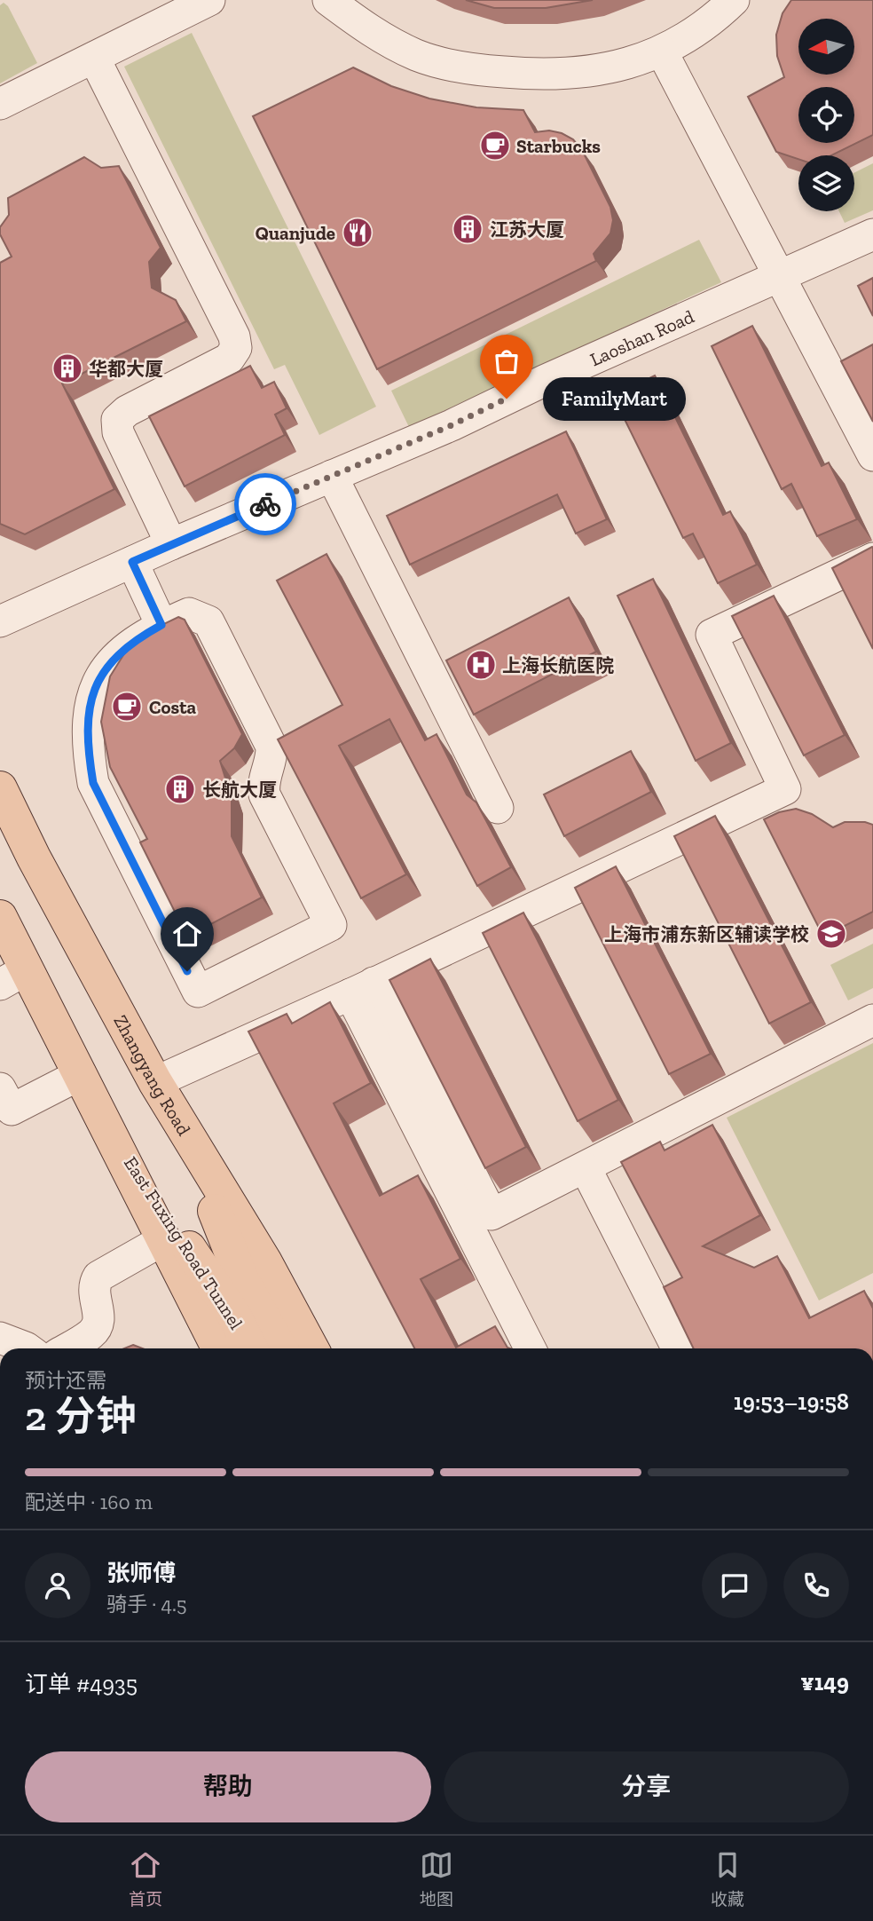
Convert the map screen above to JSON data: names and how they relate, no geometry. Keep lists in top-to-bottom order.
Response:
{
  "streets": {
    "main road": ["Zhangyang Road", "East Fuxing Road Tunnel"],
    "street": ["Laoshan Road"]
  },
  "crossings": [
    ["Zhangyang Road", "East Fuxing Road Tunnel"]
  ],
  "places": {
    "cafe": ["Starbucks", "Costa"],
    "building": ["江苏大厦", "华都大厦", "长航大厦"],
    "restaurant": ["Quanjude"],
    "other": ["FamilyMart"],
    "hospital": ["上海长航医院"],
    "school or university": ["上海市浦东新区辅读学校"]
  },
  "north": "left",
  "page": {
    "bubble": "FamilyMart",
    "heading": ["2 分钟", "预计还需", "19:53–19:58"],
    "panel": [
      "张师傅",
      "骑手 · 4.5",
      "订单 #4935",
      "¥149"
    ],
    "bar": "配送中 · 160 m",
    "buttons": ["帮助", "分享"],
    "tabs": ["首页", "地图", "收藏"]
  }
}
